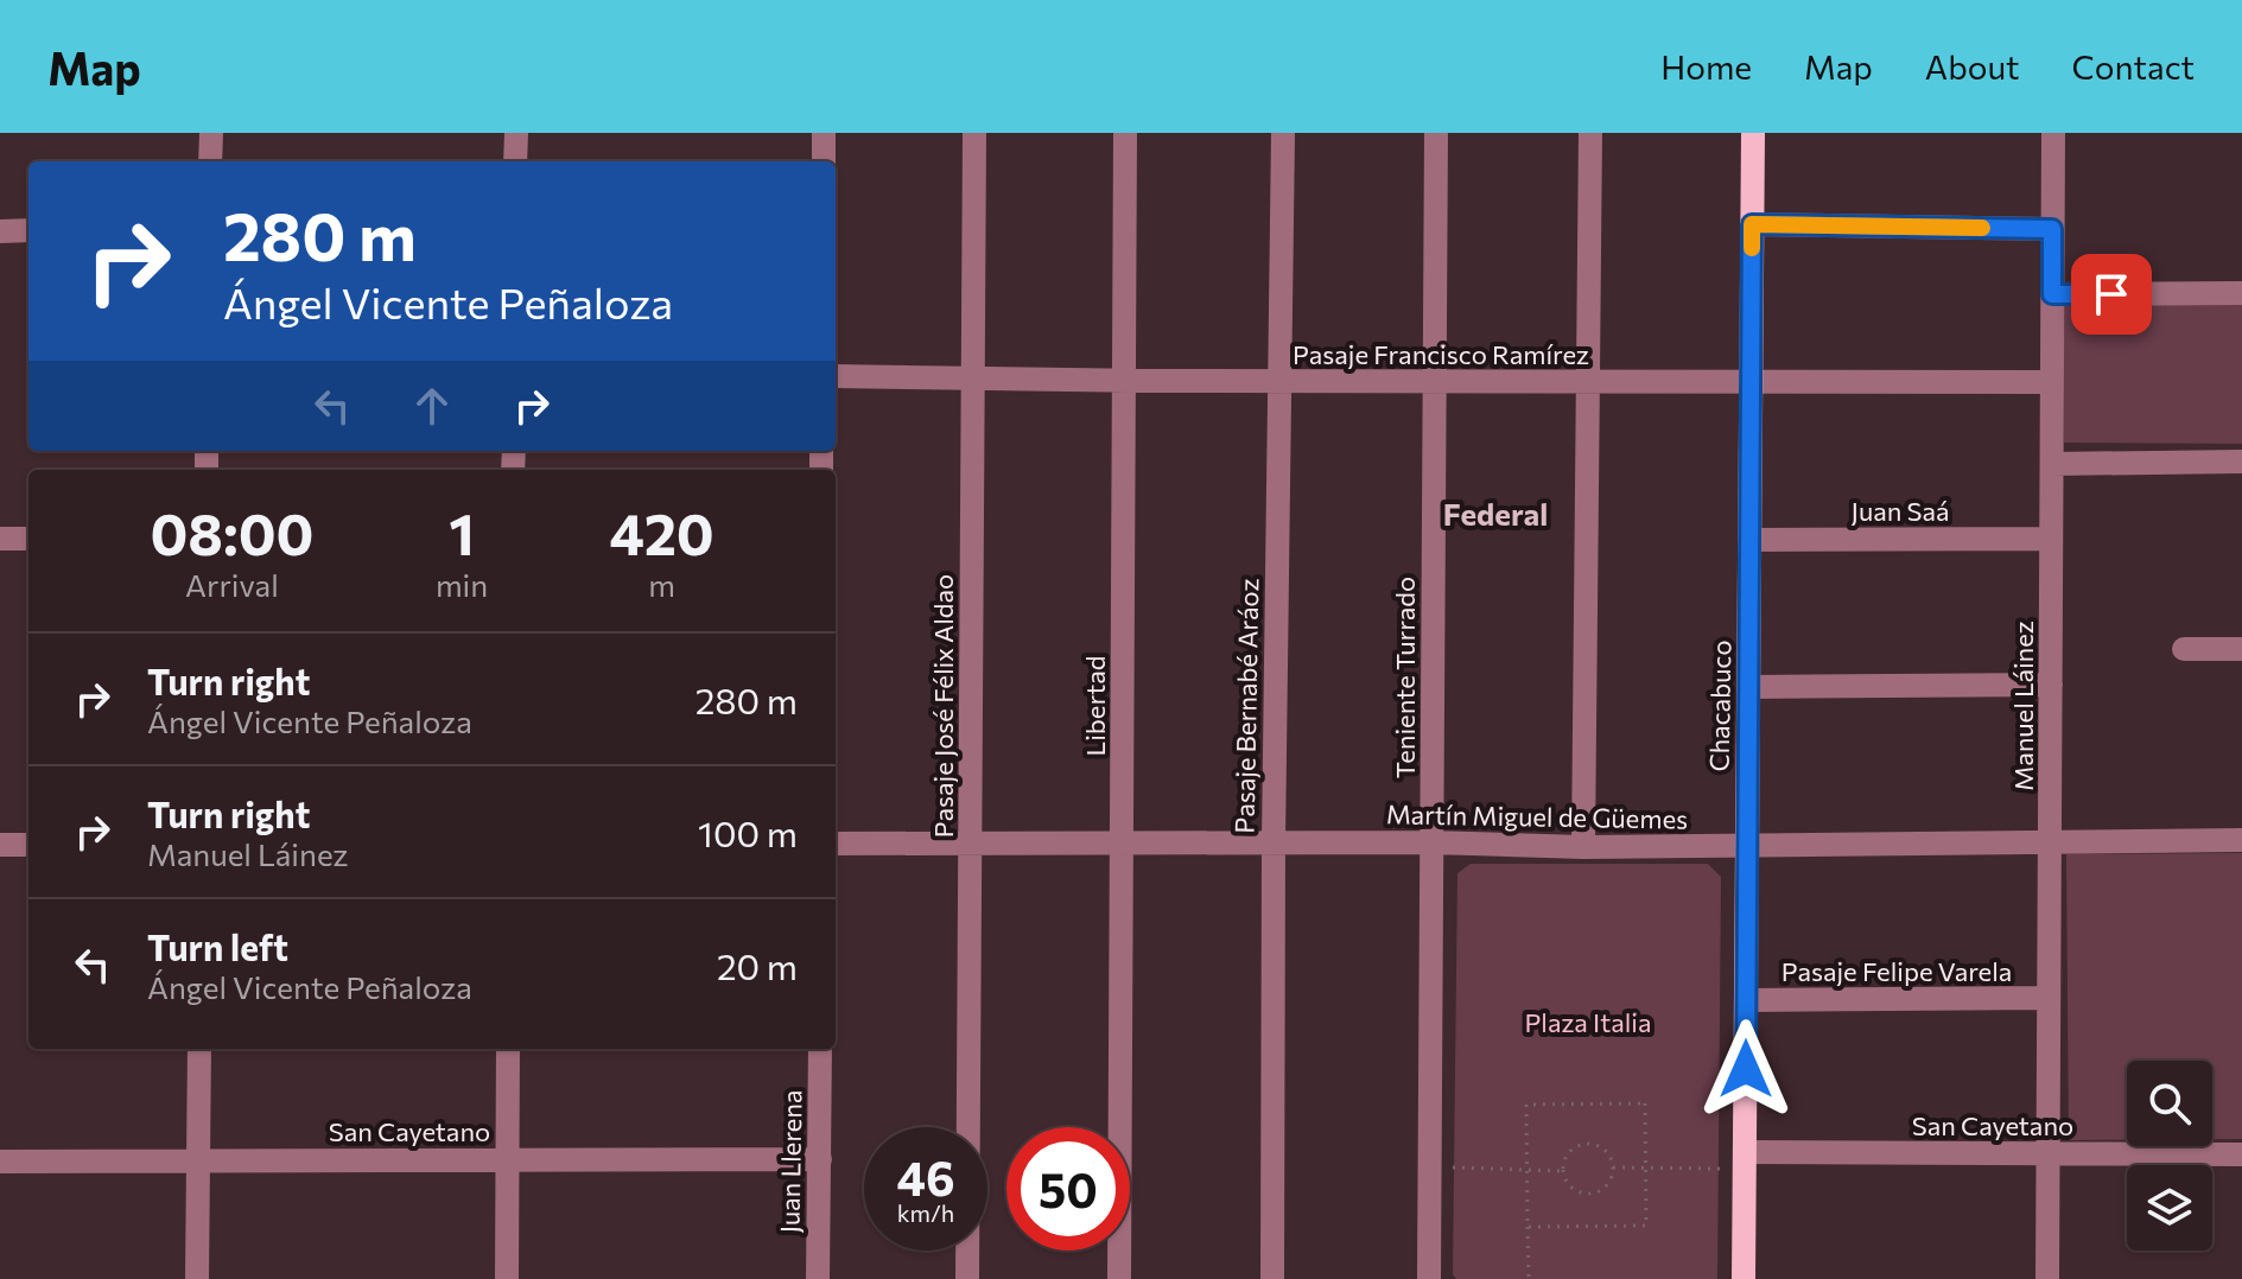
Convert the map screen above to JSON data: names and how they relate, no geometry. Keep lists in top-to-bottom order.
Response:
{
  "streets": {
    "main road": ["Chacabuco"],
    "street": [
      "Pasaje Francisco Ramírez",
      "Juan Saá",
      "Teniente Turrado",
      "Pasaje José Félix Aldao",
      "Libertad",
      "Pasaje Bernabé Aráoz",
      "Manuel Láinez",
      "Martín Miguel de Güemes",
      "Pasaje Felipe Varela",
      "San Cayetano",
      "Juan Llerena"
    ]
  },
  "crossings": [
    ["Pasaje Francisco Ramírez", "Teniente Turrado"],
    ["Pasaje Francisco Ramírez", "Pasaje José Félix Aldao"],
    ["Pasaje Francisco Ramírez", "Libertad"],
    ["Pasaje Francisco Ramírez", "Pasaje Bernabé Aráoz"],
    ["Pasaje Francisco Ramírez", "Chacabuco"],
    ["Pasaje Francisco Ramírez", "Manuel Láinez"],
    ["Juan Saá", "Chacabuco"],
    ["Juan Saá", "Manuel Láinez"],
    ["Teniente Turrado", "Martín Miguel de Güemes"],
    ["Pasaje José Félix Aldao", "Martín Miguel de Güemes"],
    ["Libertad", "Martín Miguel de Güemes"],
    ["Pasaje Bernabé Aráoz", "Martín Miguel de Güemes"],
    ["Chacabuco", "Martín Miguel de Güemes"],
    ["Chacabuco", "Pasaje Felipe Varela"],
    ["Chacabuco", "San Cayetano"],
    ["Manuel Láinez", "Martín Miguel de Güemes"],
    ["Manuel Láinez", "Pasaje Felipe Varela"],
    ["Manuel Láinez", "San Cayetano"],
    ["San Cayetano", "Juan Llerena"]
  ],
  "districts": ["Federal"],
  "parks": ["Plaza Italia"],
  "page": {
    "header": "Map",
    "nav": [
      "Home",
      "Map",
      "About",
      "Contact"
    ],
    "turn": ["280 m", "Ángel Vicente Peñaloza"],
    "eta": [
      "08:00",
      "Arrival",
      "1",
      "min",
      "420",
      "m"
    ],
    "list": [
      {
        "name": "Turn right",
        "note": "Ángel Vicente Peñaloza",
        "value": "280 m"
      },
      {
        "name": "Turn right",
        "note": "Manuel Láinez",
        "value": "100 m"
      },
      {
        "name": "Turn left",
        "note": "Ángel Vicente Peñaloza",
        "value": "20 m"
      }
    ],
    "speed": "46 km/h",
    "limit": "50"
  }
}
